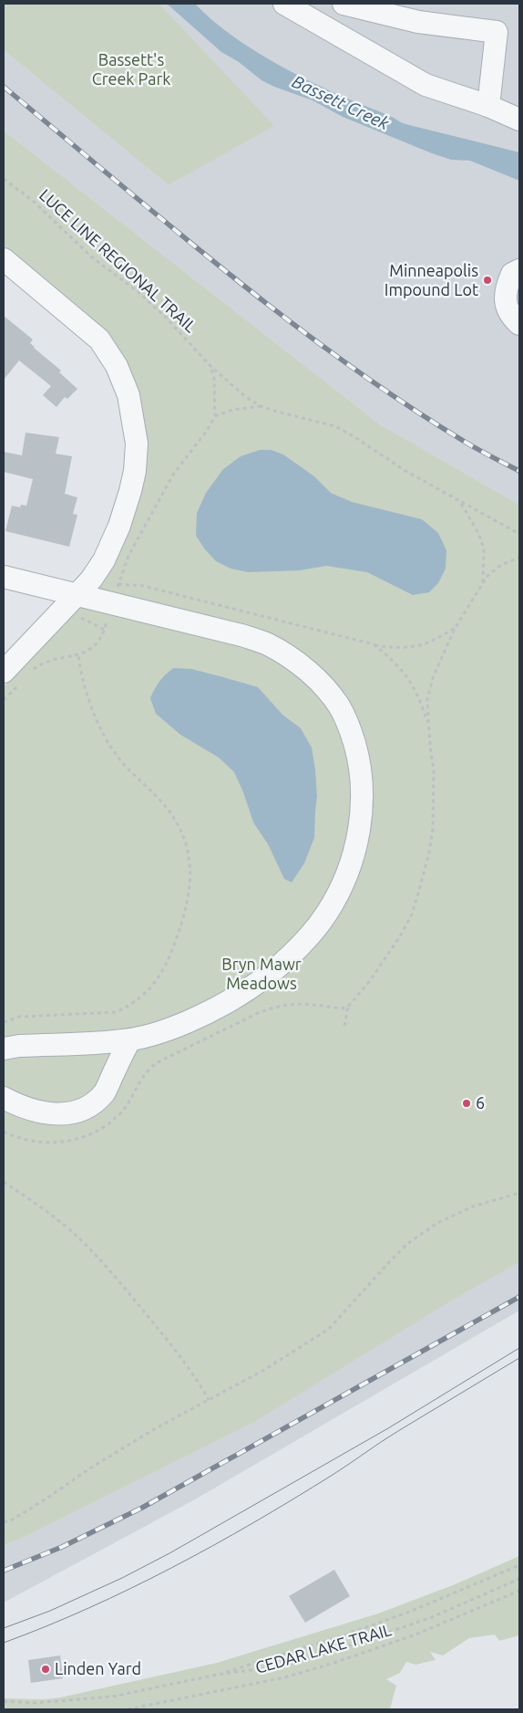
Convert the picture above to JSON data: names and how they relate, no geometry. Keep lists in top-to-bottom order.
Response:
{
  "streets": {
    "path": ["LUCE LINE REGIONAL TRAIL", "CEDAR LAKE TRAIL"]
  },
  "water": ["Bassett Creek"],
  "parks": ["Bassett's Creek Park", "Bryn Mawr Meadows"],
  "places": ["Minneapolis Impound Lot", "6", "Linden Yard"]
}
